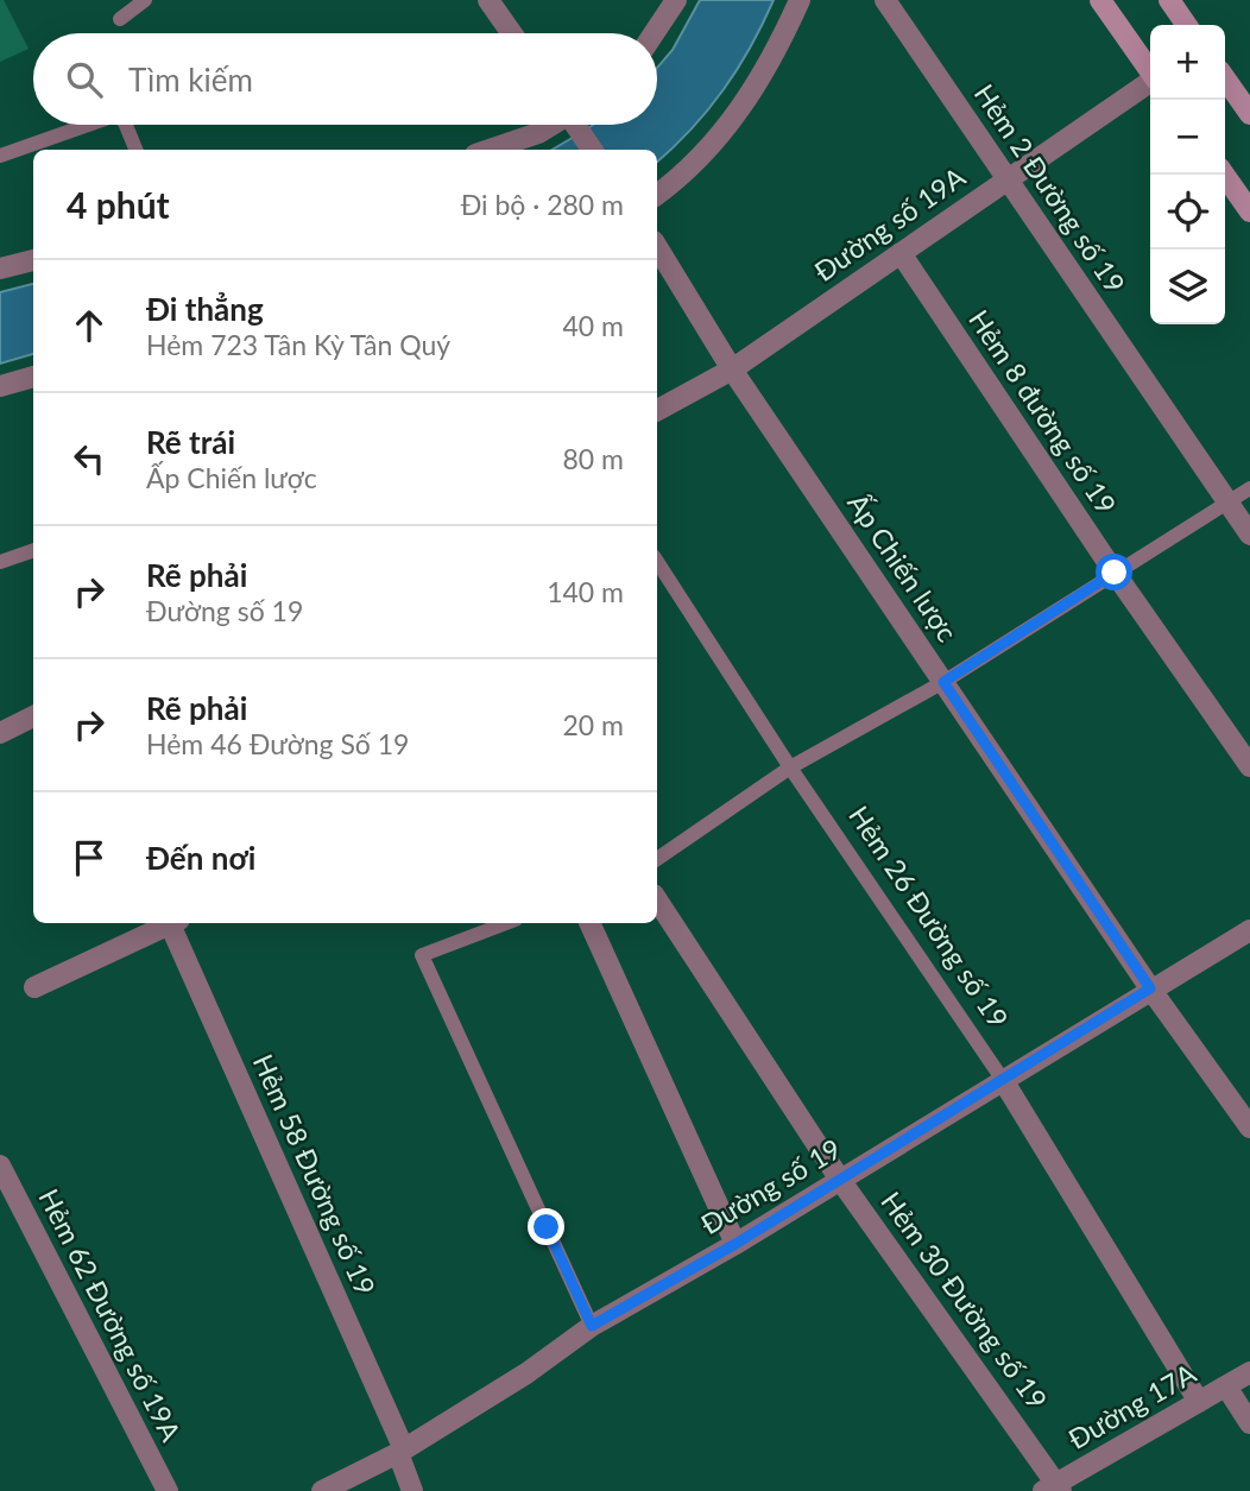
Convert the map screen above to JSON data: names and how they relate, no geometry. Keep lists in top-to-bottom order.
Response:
{
  "streets": {
    "street": [
      "Hẻm 2 Đường số 19",
      "Đường số 19A",
      "Hẻm 8 đường số 19",
      "Ấp Chiến lược",
      "Hẻm 26 Đường số 19",
      "Hẻm 58 Đường số 19",
      "Đường số 19",
      "Hẻm 30 Đường số 19",
      "Hẻm 62 Đường số 19A",
      "Đường 17A"
    ]
  },
  "crossings": [
    ["Hẻm 2 Đường số 19", "Đường số 19A"],
    ["Đường số 19A", "Hẻm 8 đường số 19"],
    ["Đường số 19A", "Ấp Chiến lược"],
    ["Ấp Chiến lược", "Đường số 19"],
    ["Hẻm 26 Đường số 19", "Đường số 19"],
    ["Hẻm 26 Đường số 19", "Đường 17A"],
    ["Hẻm 58 Đường số 19", "Đường số 19"],
    ["Đường số 19", "Hẻm 30 Đường số 19"],
    ["Hẻm 30 Đường số 19", "Đường 17A"]
  ],
  "page": {
    "map_buttons": ["+", "−"],
    "search": "Tìm kiếm",
    "heading": ["4 phút", "Đi bộ · 280 m"],
    "list": [
      ["Đi thẳng", "Hẻm 723 Tân Kỳ Tân Quý", "40 m"],
      ["Rẽ trái", "Ấp Chiến lược", "80 m"],
      ["Rẽ phải", "Đường số 19", "140 m"],
      ["Rẽ phải", "Hẻm 46 Đường Số 19", "20 m"],
      "Đến nơi"
    ]
  }
}
